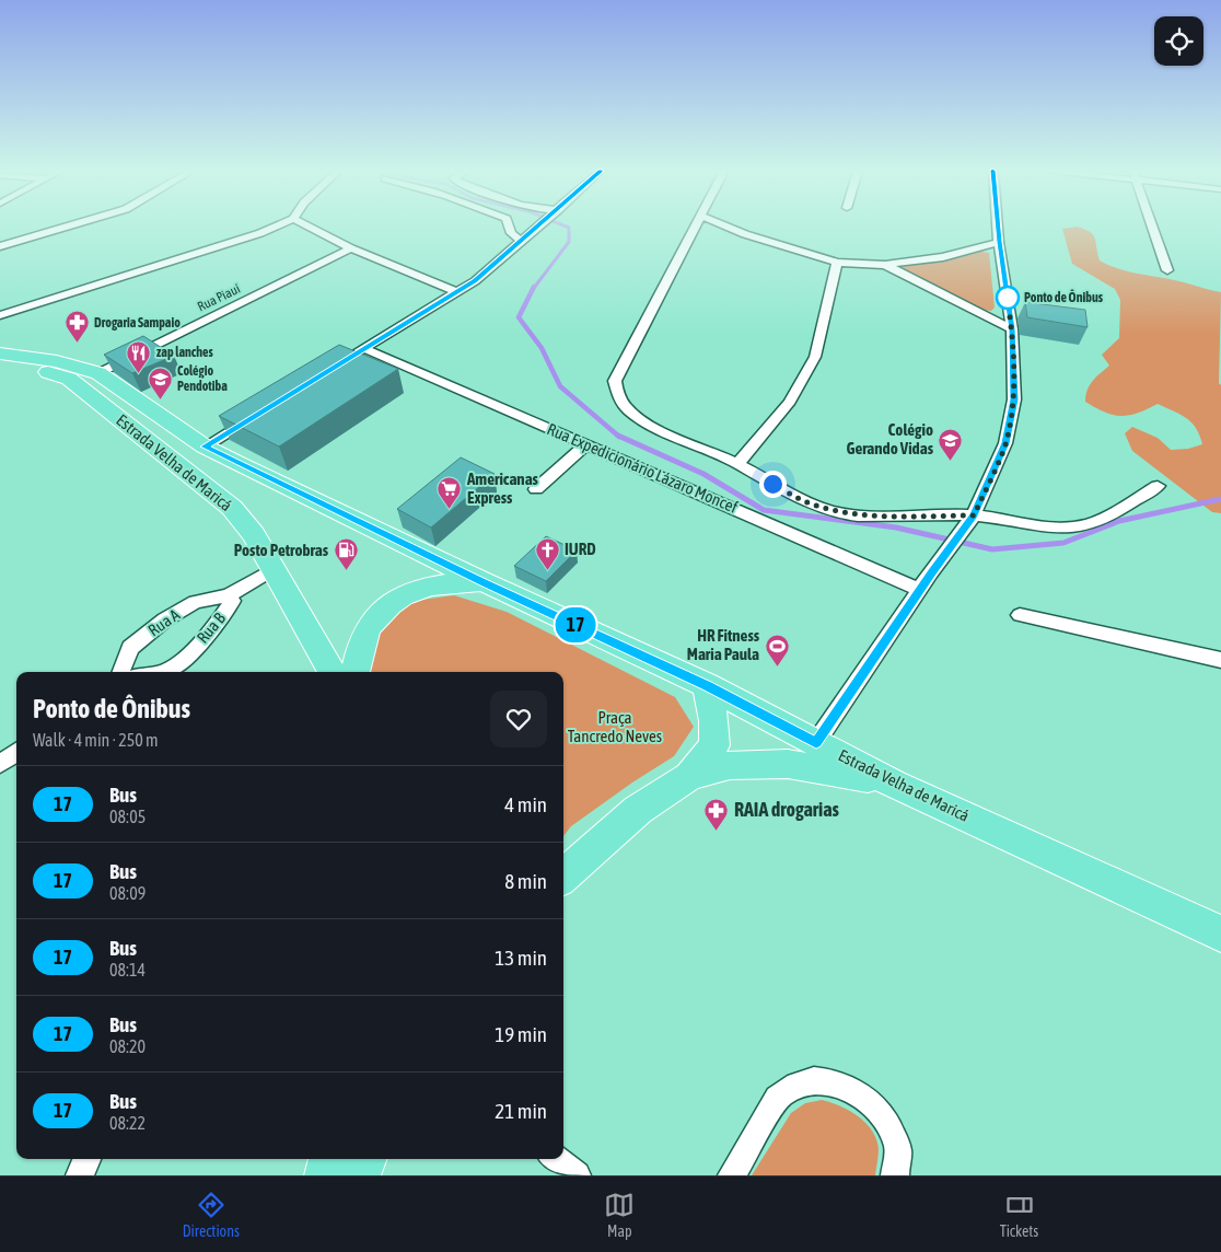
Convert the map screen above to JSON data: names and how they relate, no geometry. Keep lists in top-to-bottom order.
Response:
{
  "streets": {
    "main road": ["Estrada Velha de Maricá"],
    "street": [
      "Rua Piauí",
      "Rua Expedicionário Lázaro Moncef",
      "Rua A",
      "Rua B"
    ]
  },
  "crossings": [
    ["Rua Piauí", "Estrada Velha de Maricá"],
    ["Estrada Velha de Maricá", "Rua B"],
    ["Rua A", "Rua B"]
  ],
  "parks": ["Praça Tancredo Neves"],
  "places": {
    "other": ["Ponto de Ônibus"],
    "pharmacy": ["Drogaria Sampaio", "RAIA drogarias"],
    "restaurant": ["zap lanches"],
    "school or university": ["Colégio Pendotiba", "Colégio Gerando Vidas"],
    "supermarket": ["Americanas Express"],
    "church": ["IURD"],
    "fuel station": ["Posto Petrobras"],
    "sports": ["HR Fitness Maria Paula"]
  },
  "lines": ["bus line 17"],
  "page": {
    "on_map": "17",
    "heading": ["Ponto de Ônibus", "Walk · 4 min · 250 m"],
    "list": [
      {
        "mark": "17",
        "name": "Bus",
        "note": "08:05",
        "value": "4 min"
      },
      {
        "mark": "17",
        "name": "Bus",
        "note": "08:09",
        "value": "8 min"
      },
      {
        "mark": "17",
        "name": "Bus",
        "note": "08:14",
        "value": "13 min"
      },
      {
        "mark": "17",
        "name": "Bus",
        "note": "08:20",
        "value": "19 min"
      },
      {
        "mark": "17",
        "name": "Bus",
        "note": "08:22",
        "value": "21 min"
      }
    ],
    "tabs": ["Directions", "Map", "Tickets"]
  }
}
